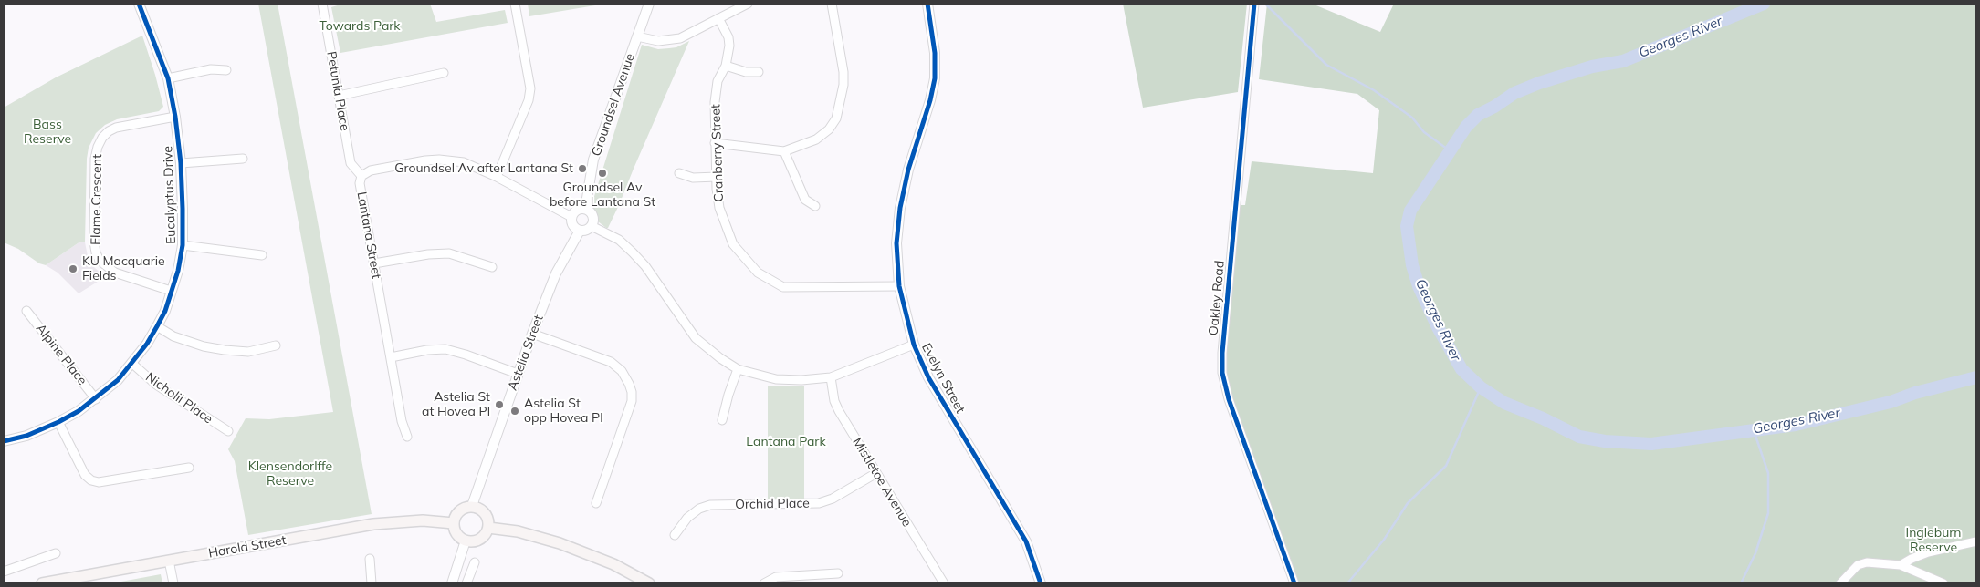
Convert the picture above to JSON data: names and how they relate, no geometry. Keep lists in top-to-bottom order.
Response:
{
  "streets": {
    "main road": ["Harold Street"],
    "street": [
      "Petunia Place",
      "Groundsel Avenue",
      "Cranberry Street",
      "Eucalyptus Drive",
      "Flame Crescent",
      "Lantana Street",
      "Oakley Road",
      "Astelia Street",
      "Alpine Place",
      "Evelyn Street",
      "Nicholii Place",
      "Mistletoe Avenue",
      "Orchid Place"
    ]
  },
  "crossings": [
    ["Petunia Place", "Lantana Street"],
    ["Groundsel Avenue", "Lantana Street"],
    ["Groundsel Avenue", "Astelia Street"],
    ["Cranberry Street", "Evelyn Street"],
    ["Eucalyptus Drive", "Flame Crescent"],
    ["Eucalyptus Drive", "Alpine Place"],
    ["Eucalyptus Drive", "Nicholii Place"],
    ["Lantana Street", "Astelia Street"],
    ["Astelia Street", "Harold Street"],
    ["Mistletoe Avenue", "Orchid Place"]
  ],
  "water": ["Georges River"],
  "parks": [
    "Towards Park",
    "Bass Reserve",
    "Lantana Park",
    "Klensendorlffe Reserve",
    "Ingleburn Reserve"
  ],
  "places": [
    "Groundsel Av after Lantana St",
    "Groundsel Av before Lantana St",
    "KU Macquarie Fields",
    "Astelia St at Hovea Pl",
    "Astelia St opp Hovea Pl"
  ]
}
